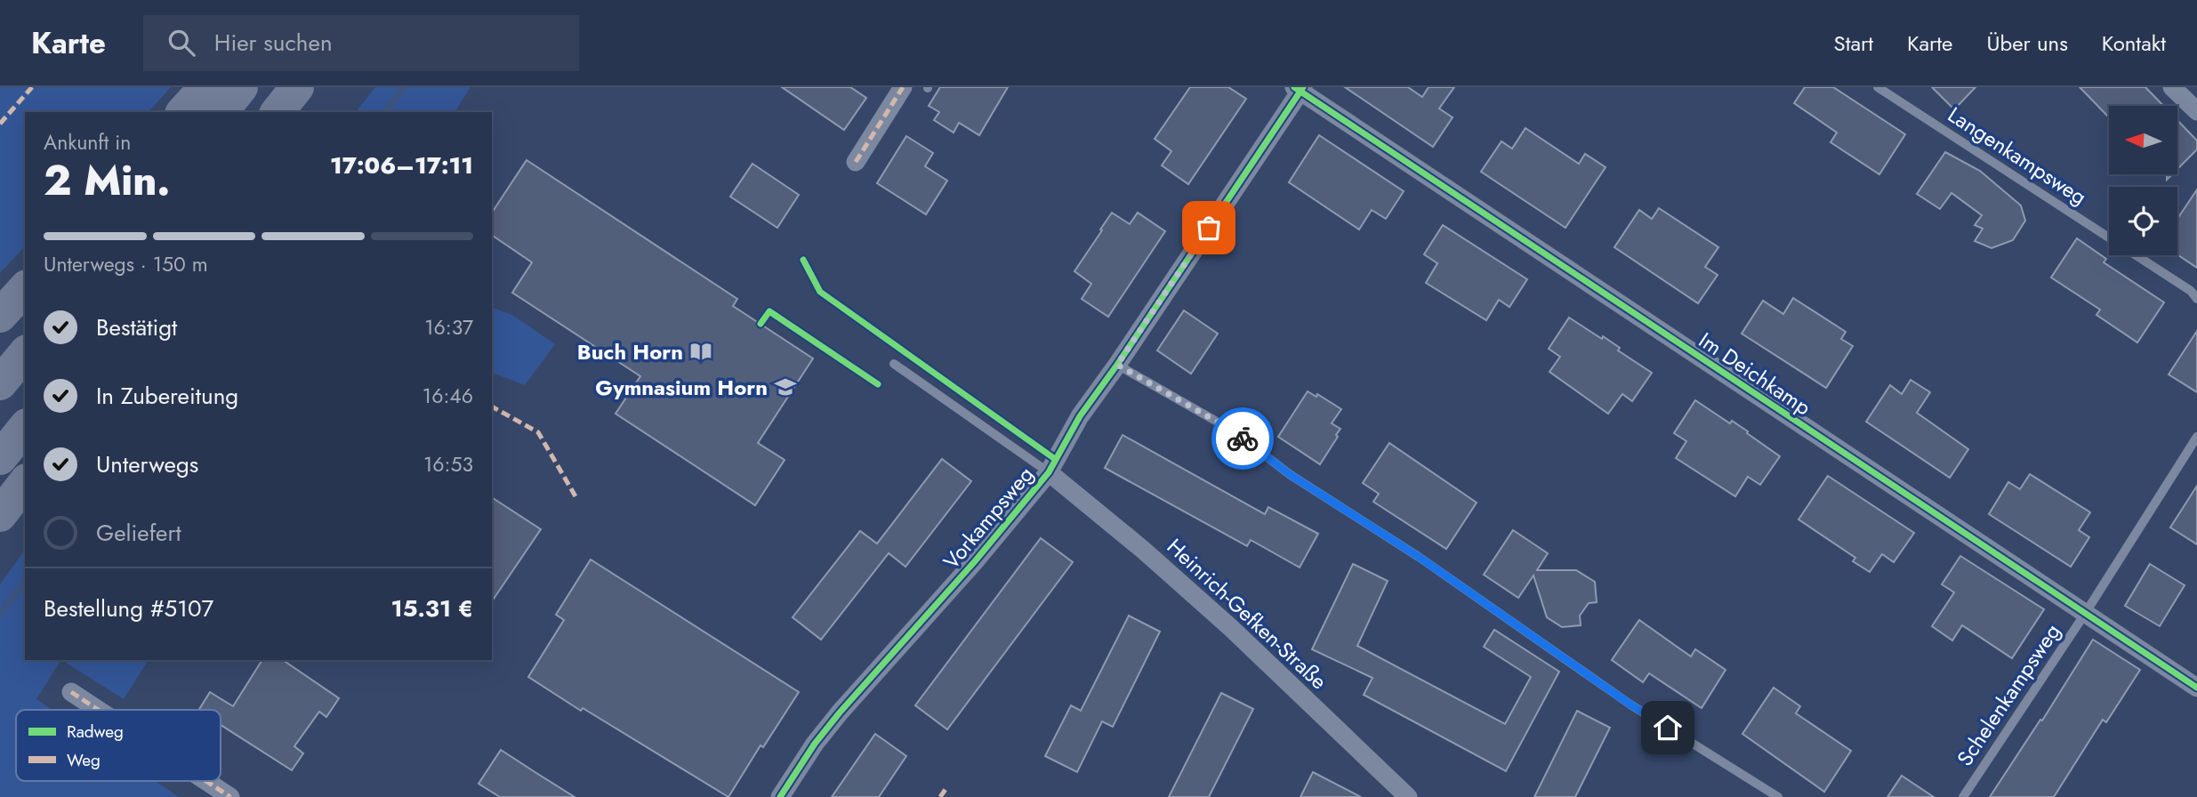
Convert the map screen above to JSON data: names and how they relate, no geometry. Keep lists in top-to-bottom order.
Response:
{
  "streets": {
    "street": ["Im Deichkamp", "Vorkampsweg", "Heinrich-Gefken-Straße"],
    "lane": ["Langenkampsweg", "Schelenkampsweg"]
  },
  "crossings": [
    ["Im Deichkamp", "Vorkampsweg"],
    ["Im Deichkamp", "Schelenkampsweg"],
    ["Vorkampsweg", "Heinrich-Gefken-Straße"]
  ],
  "places": {
    "library": ["Buch Horn"],
    "school or university": ["Gymnasium Horn"]
  },
  "legend": ["Radweg", "Weg"],
  "north": "left",
  "page": {
    "header": "Karte",
    "search": "Hier suchen",
    "nav": [
      "Start",
      "Karte",
      "Über uns",
      "Kontakt"
    ],
    "heading": ["2 Min.", "Ankunft in", "17:06–17:11"],
    "panel": ["Bestellung #5107", "15.31 €"],
    "bar": "Unterwegs · 150 m",
    "list": [
      ["Bestätigt", "16:37"],
      ["In Zubereitung", "16:46"],
      ["Unterwegs", "16:53"],
      "Geliefert"
    ]
  }
}
